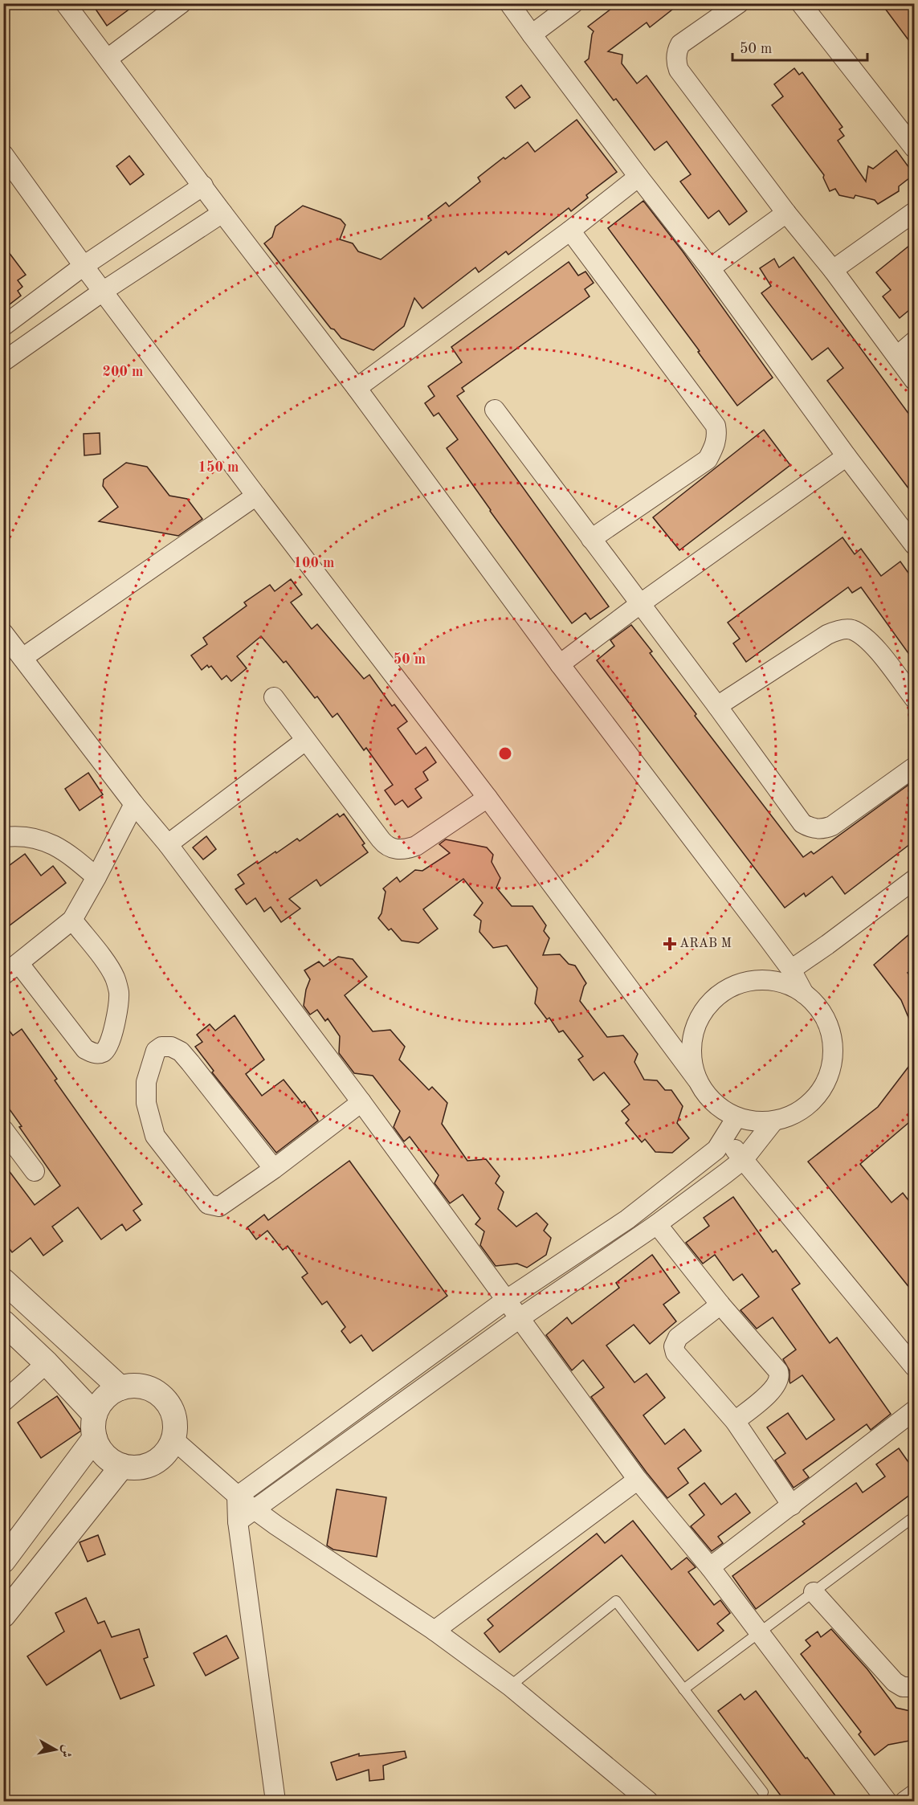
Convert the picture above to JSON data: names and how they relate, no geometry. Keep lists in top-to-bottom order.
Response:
{
  "places": {
    "health": ["ARAB M"]
  },
  "scale_bar": "50 m",
  "north": "right",
  "rings": [
    "200 m",
    "150 m",
    "100 m",
    "50 m"
  ]
}
